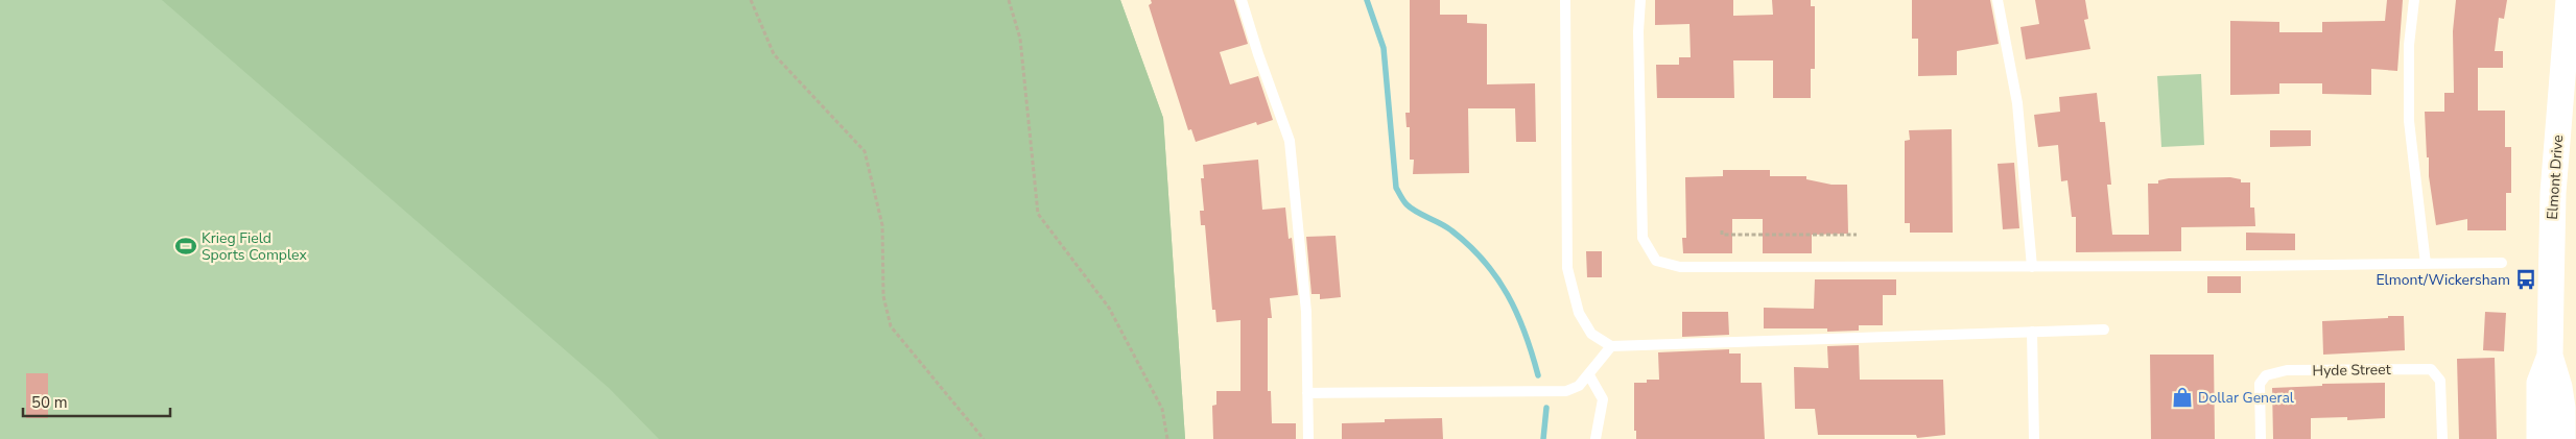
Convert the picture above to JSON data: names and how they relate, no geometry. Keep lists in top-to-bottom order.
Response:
{
  "streets": {
    "street": ["Elmont Drive"],
    "lane": ["Hyde Street"]
  },
  "places": {
    "sports": ["Krieg Field Sports Complex"],
    "bus stop": ["Elmont/Wickersham"],
    "shop": ["Dollar General"]
  },
  "scale_bar": "50 m"
}
